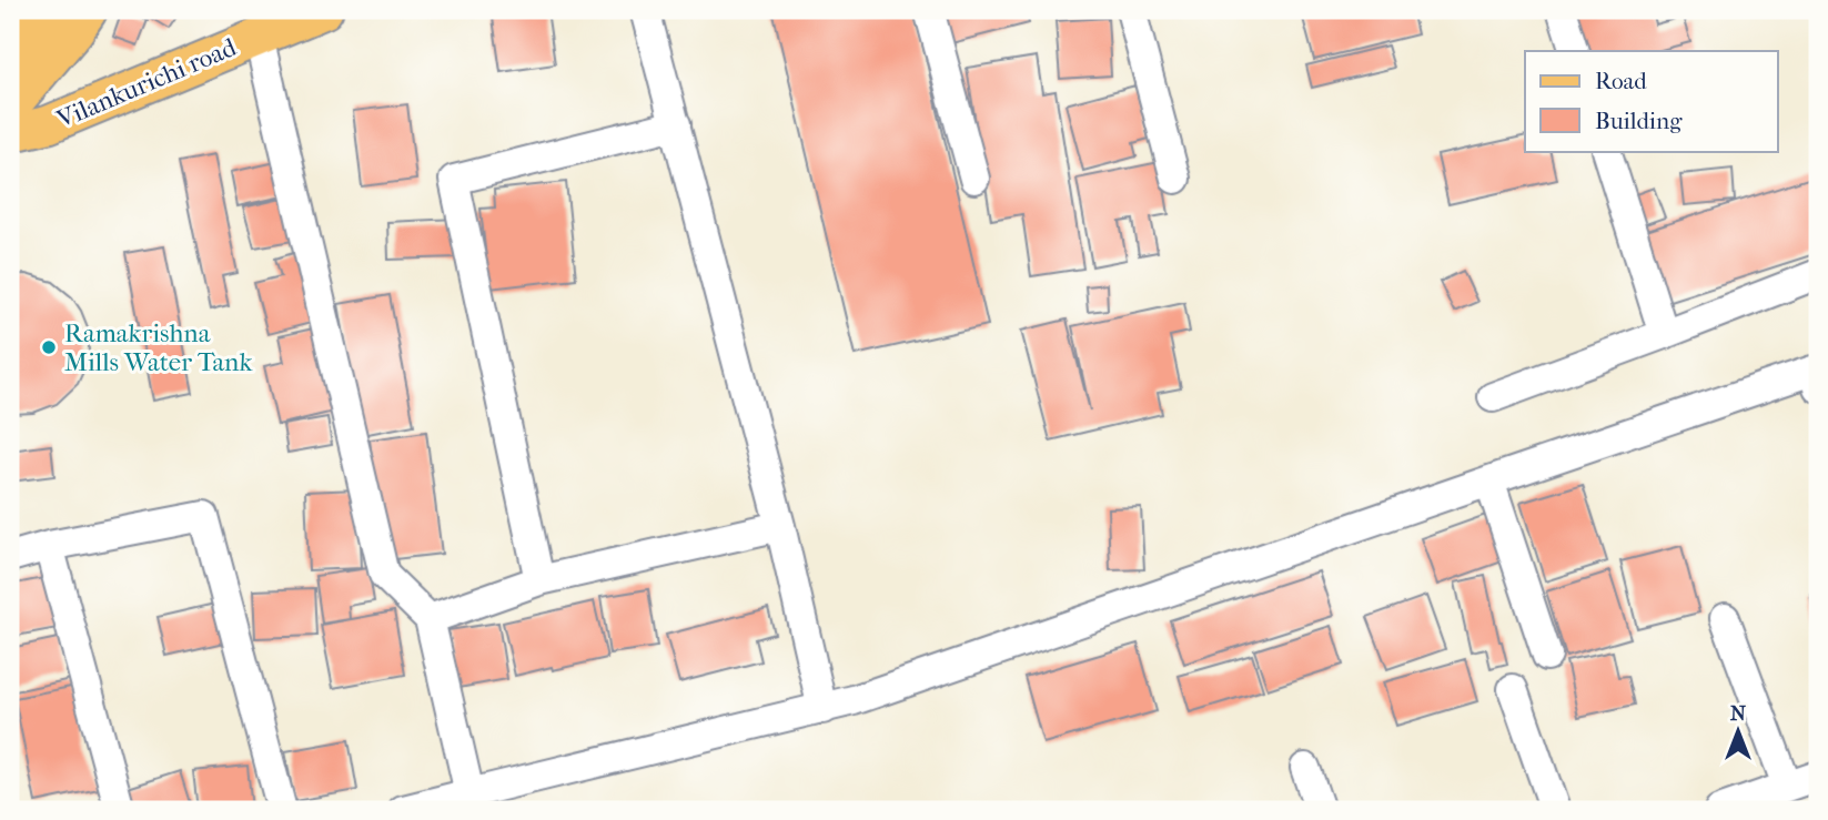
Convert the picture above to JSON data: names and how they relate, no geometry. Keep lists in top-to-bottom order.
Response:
{
  "streets": {
    "main road": ["Vilankurichi road"]
  },
  "places": ["Ramakrishna Mills Water Tank"],
  "legend": ["Road", "Building"],
  "north": "top"
}
